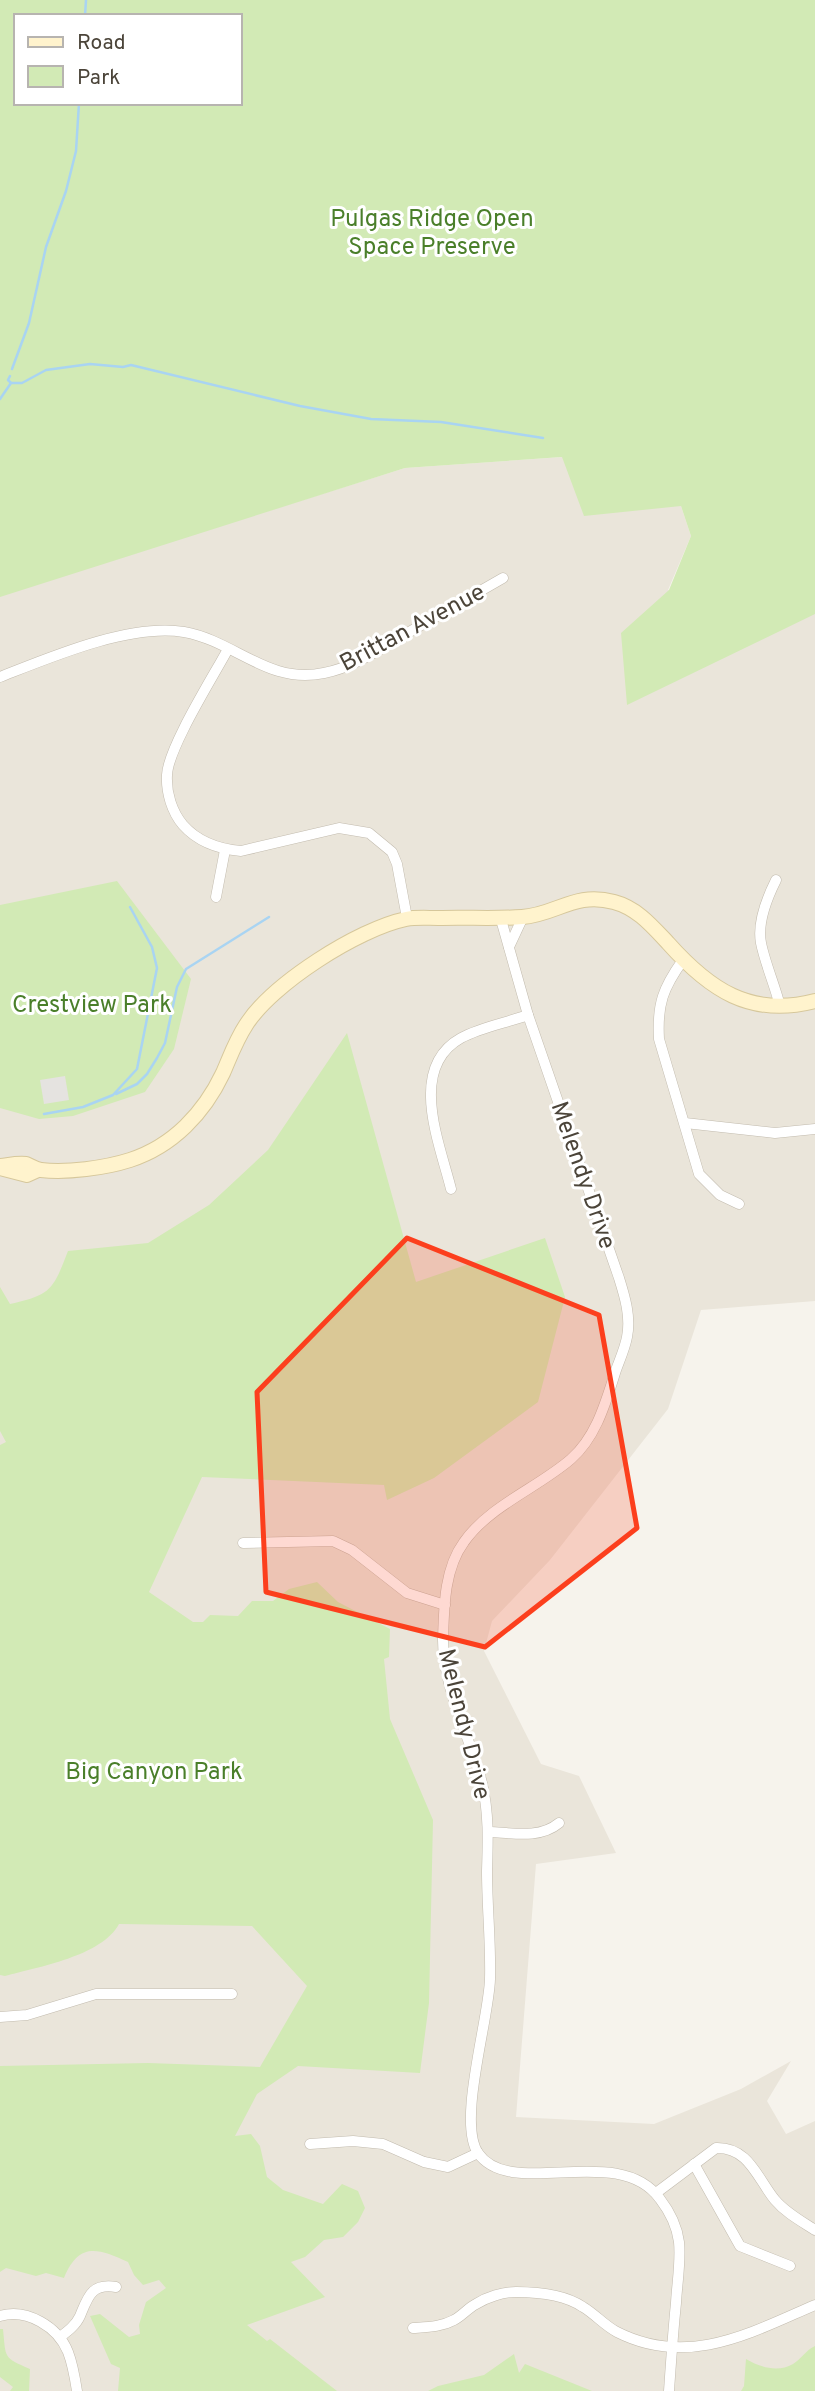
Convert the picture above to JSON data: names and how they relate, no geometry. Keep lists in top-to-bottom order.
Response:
{
  "streets": {
    "street": ["Brittan Avenue", "Melendy Drive"]
  },
  "parks": ["Pulgas Ridge Open Space Preserve", "Crestview Park", "Big Canyon Park"],
  "legend": ["Road", "Park"]
}
